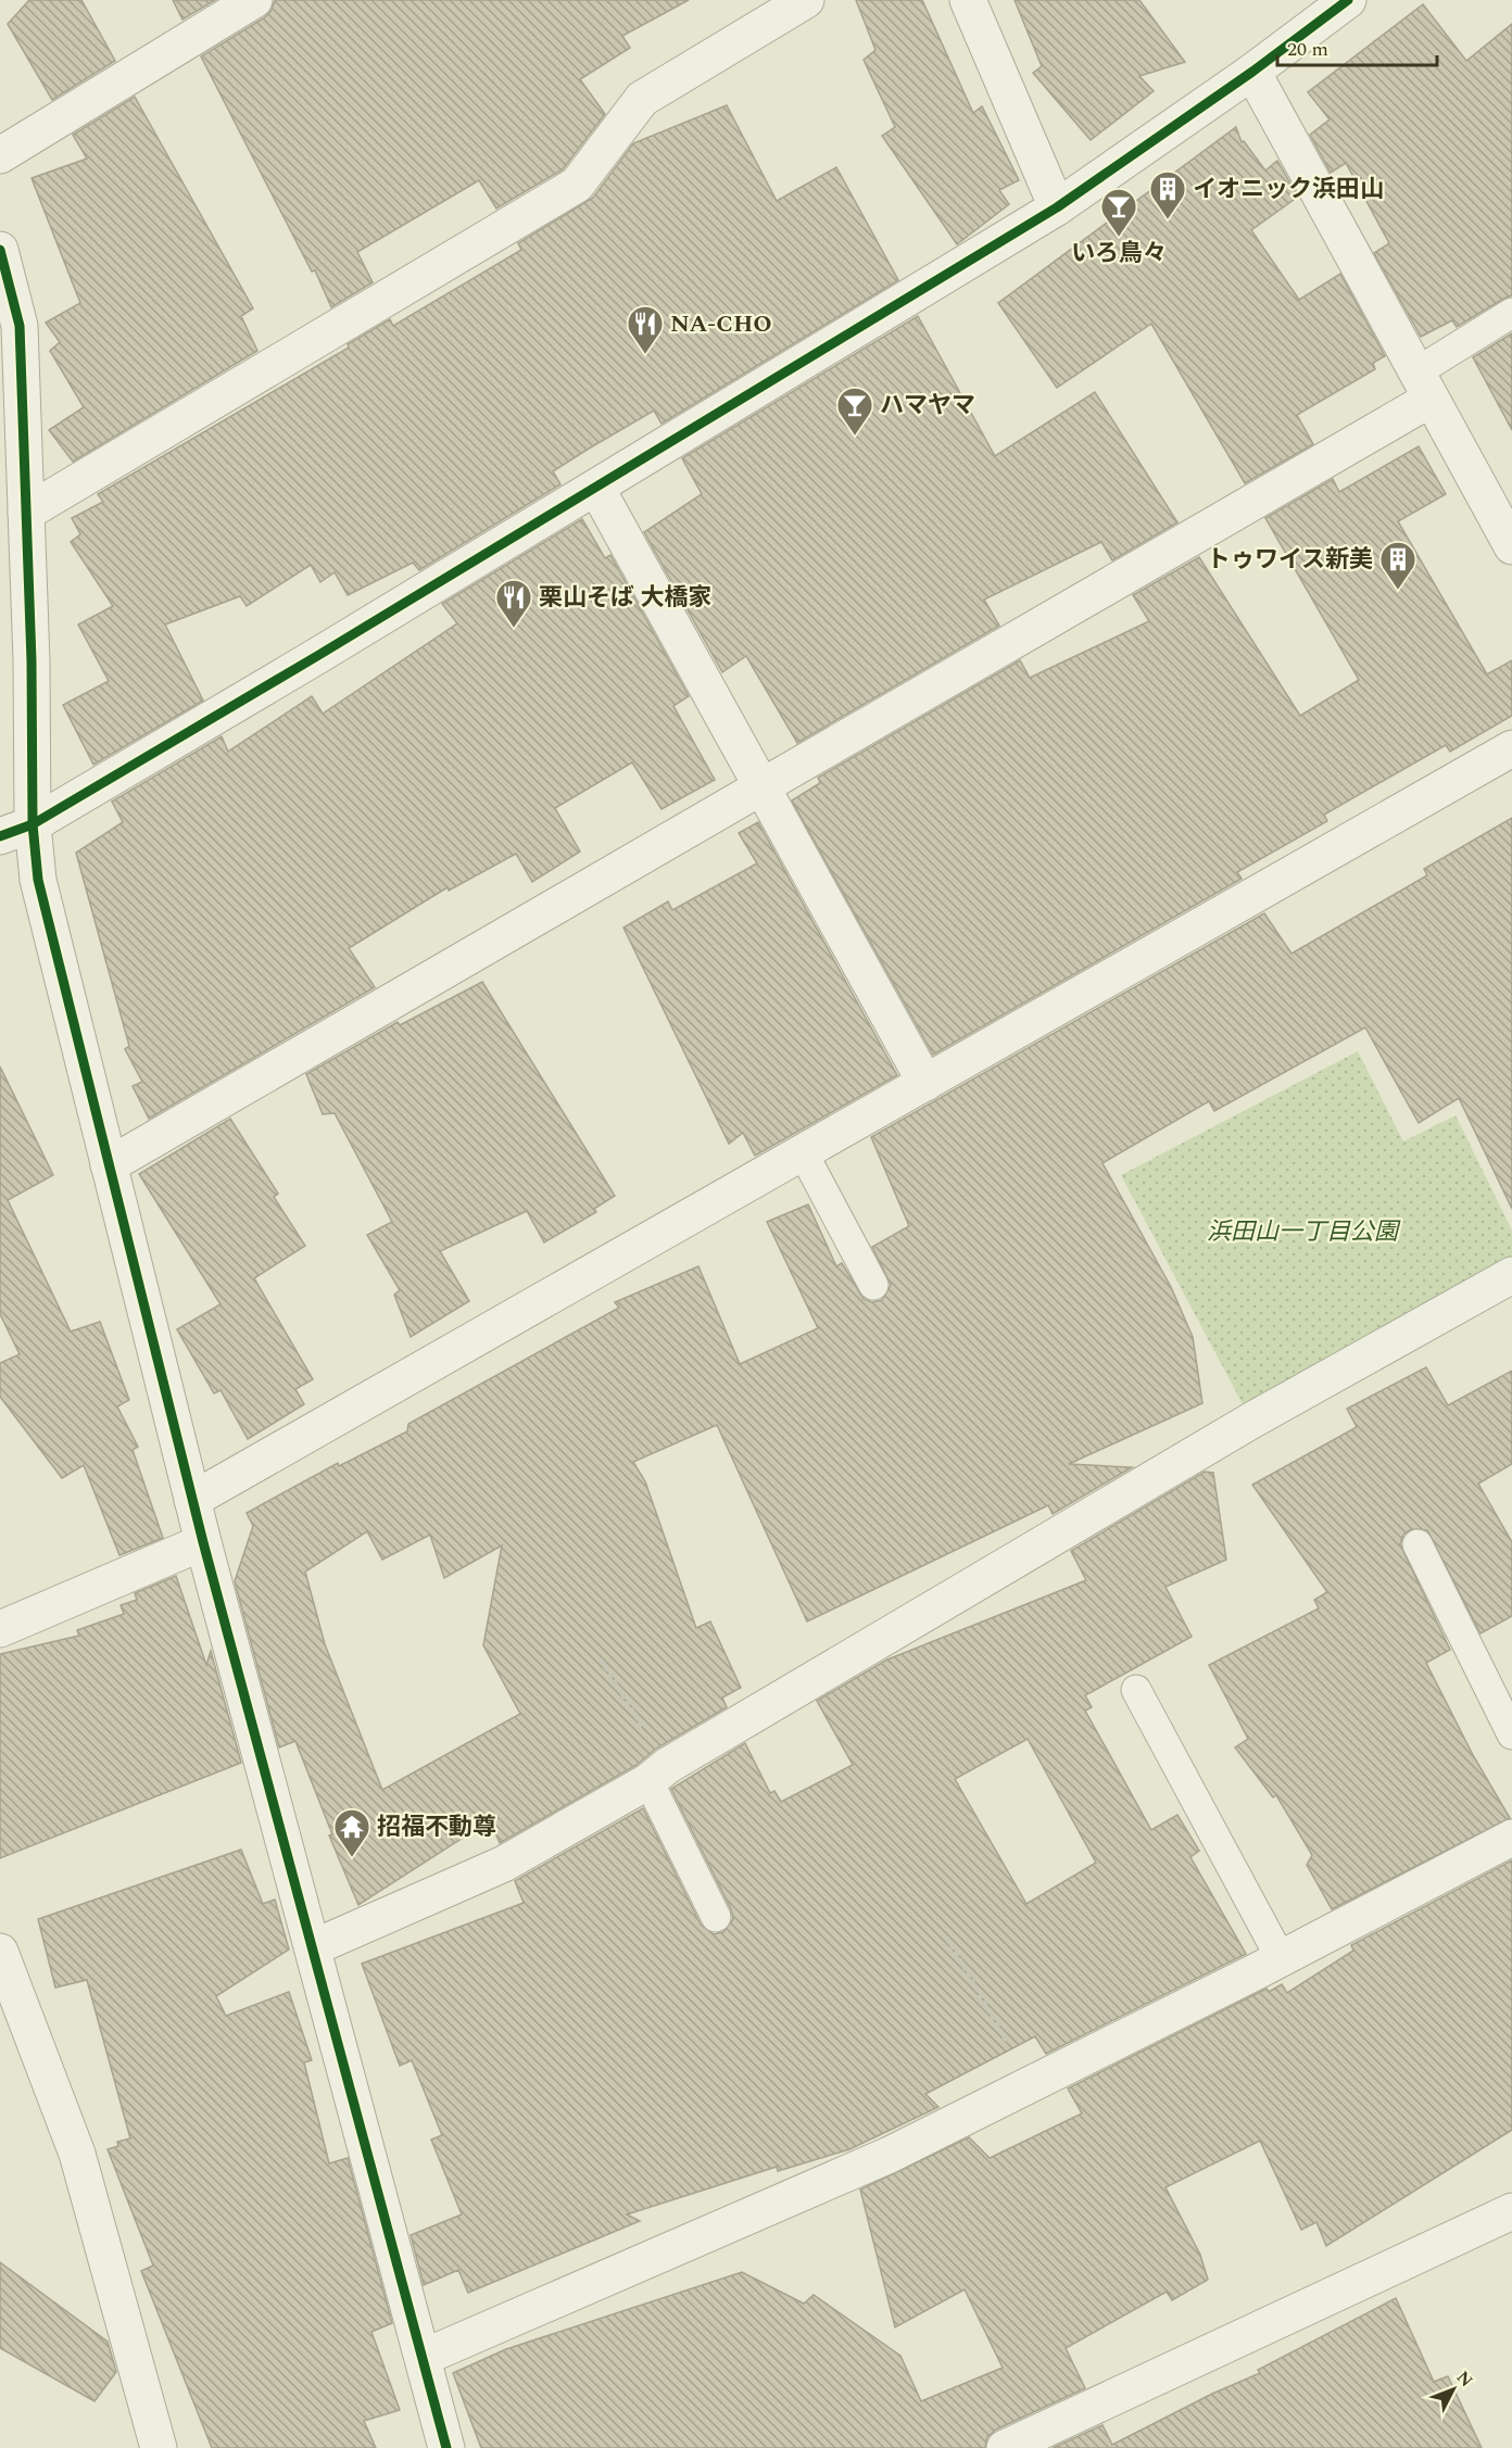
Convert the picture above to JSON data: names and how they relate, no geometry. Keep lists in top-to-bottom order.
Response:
{
  "parks": ["浜田山一丁目公園"],
  "places": {
    "building": ["イオニック浜田山", "トゥワイス新美"],
    "bar": ["いろ鳥々", "ハマヤマ"],
    "restaurant": ["NA-CHO", "栗山そば 大橋家"],
    "temple": ["招福不動尊"]
  },
  "scale_bar": "20 m",
  "north": "top right"
}
